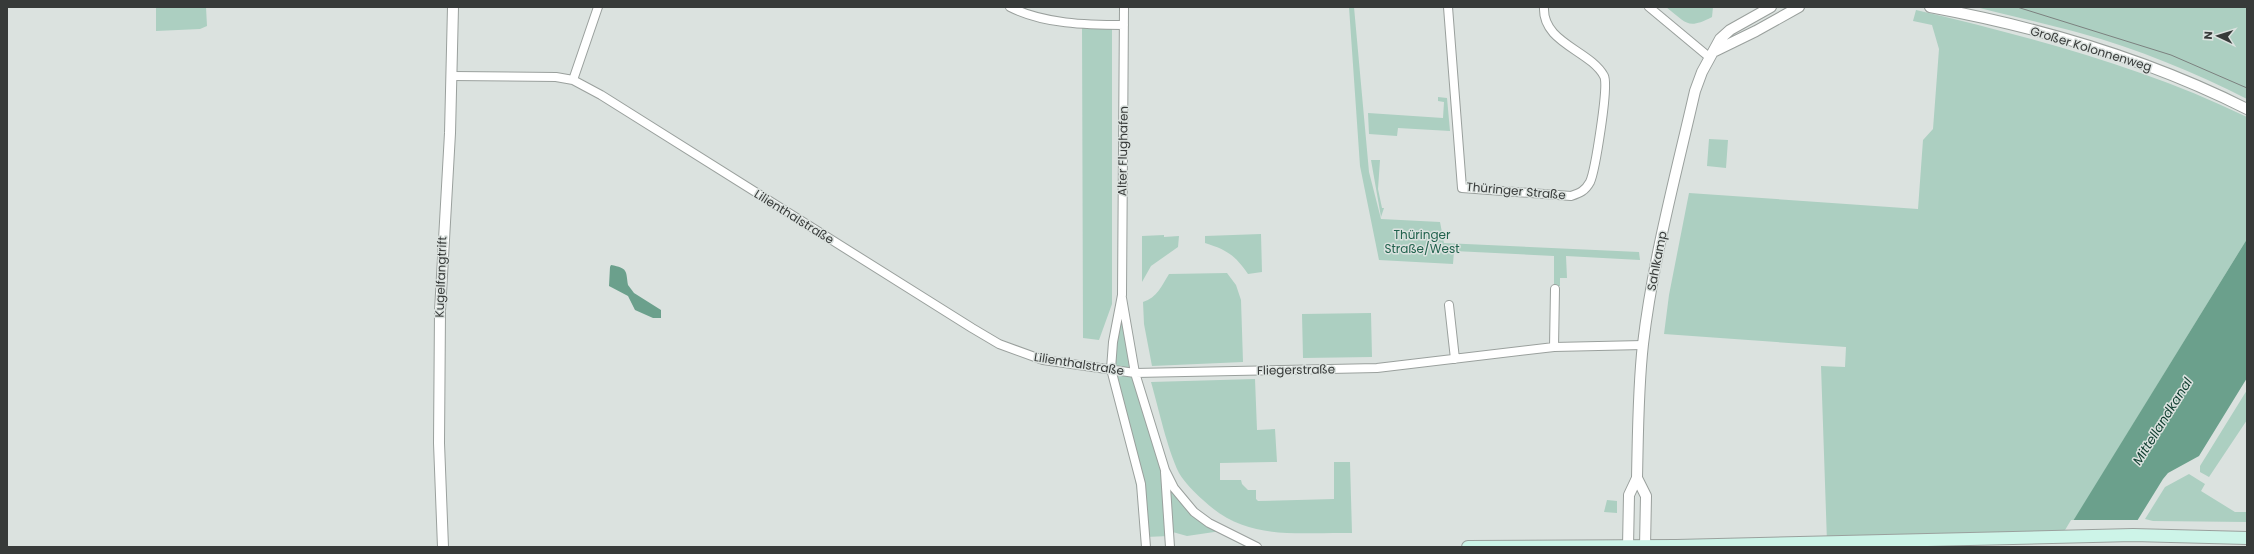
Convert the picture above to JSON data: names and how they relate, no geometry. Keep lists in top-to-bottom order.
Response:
{
  "streets": {
    "street": [
      "Großer Kolonnenweg",
      "Alter Flughafen",
      "Thüringer Straße",
      "Lilienthalstraße",
      "Sahlkamp",
      "Kugelfangtrift",
      "Fliegerstraße"
    ]
  },
  "crossings": [
    ["Alter Flughafen", "Lilienthalstraße"],
    ["Alter Flughafen", "Fliegerstraße"],
    ["Lilienthalstraße", "Kugelfangtrift"],
    ["Lilienthalstraße", "Fliegerstraße"],
    ["Sahlkamp", "Fliegerstraße"]
  ],
  "water": ["Mittellandkanal"],
  "parks": ["Thüringer Straße/West"],
  "north": "left"
}
